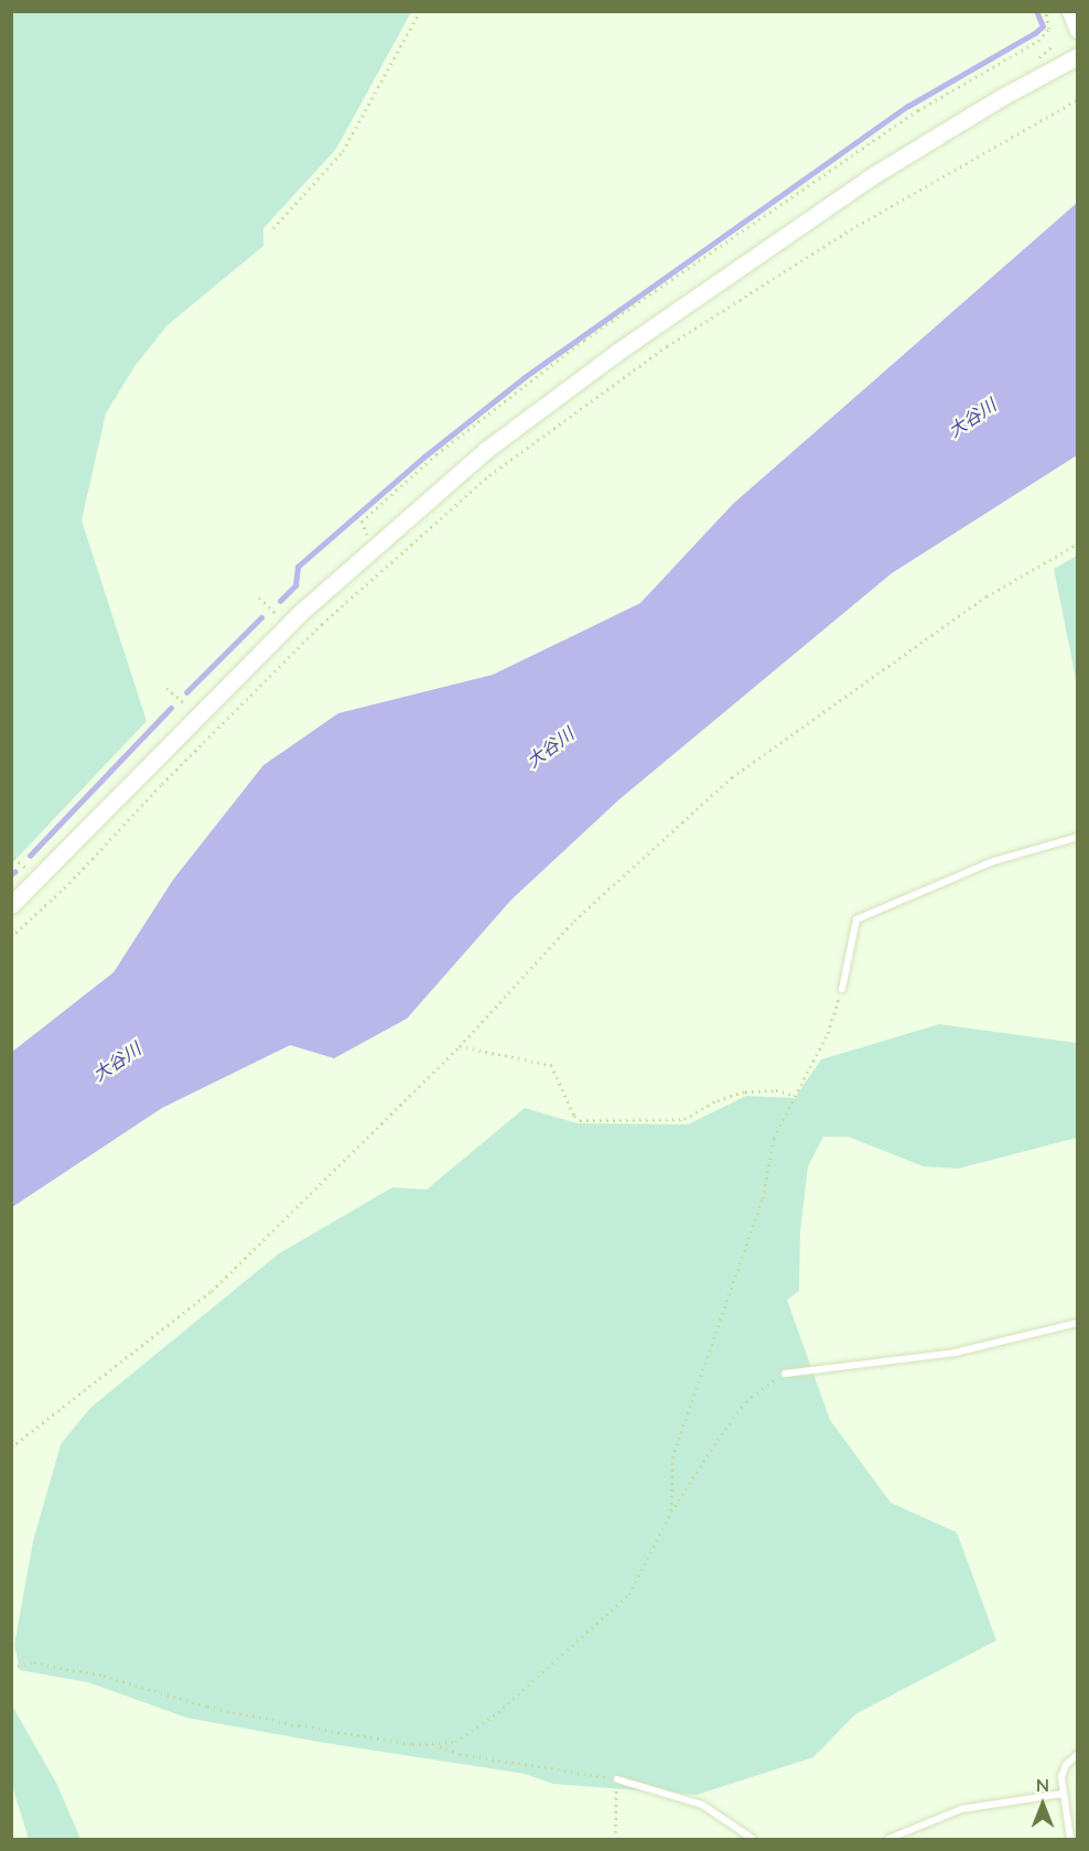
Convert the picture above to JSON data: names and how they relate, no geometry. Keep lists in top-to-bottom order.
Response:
{
  "water": ["大谷川"],
  "north": "top"
}
